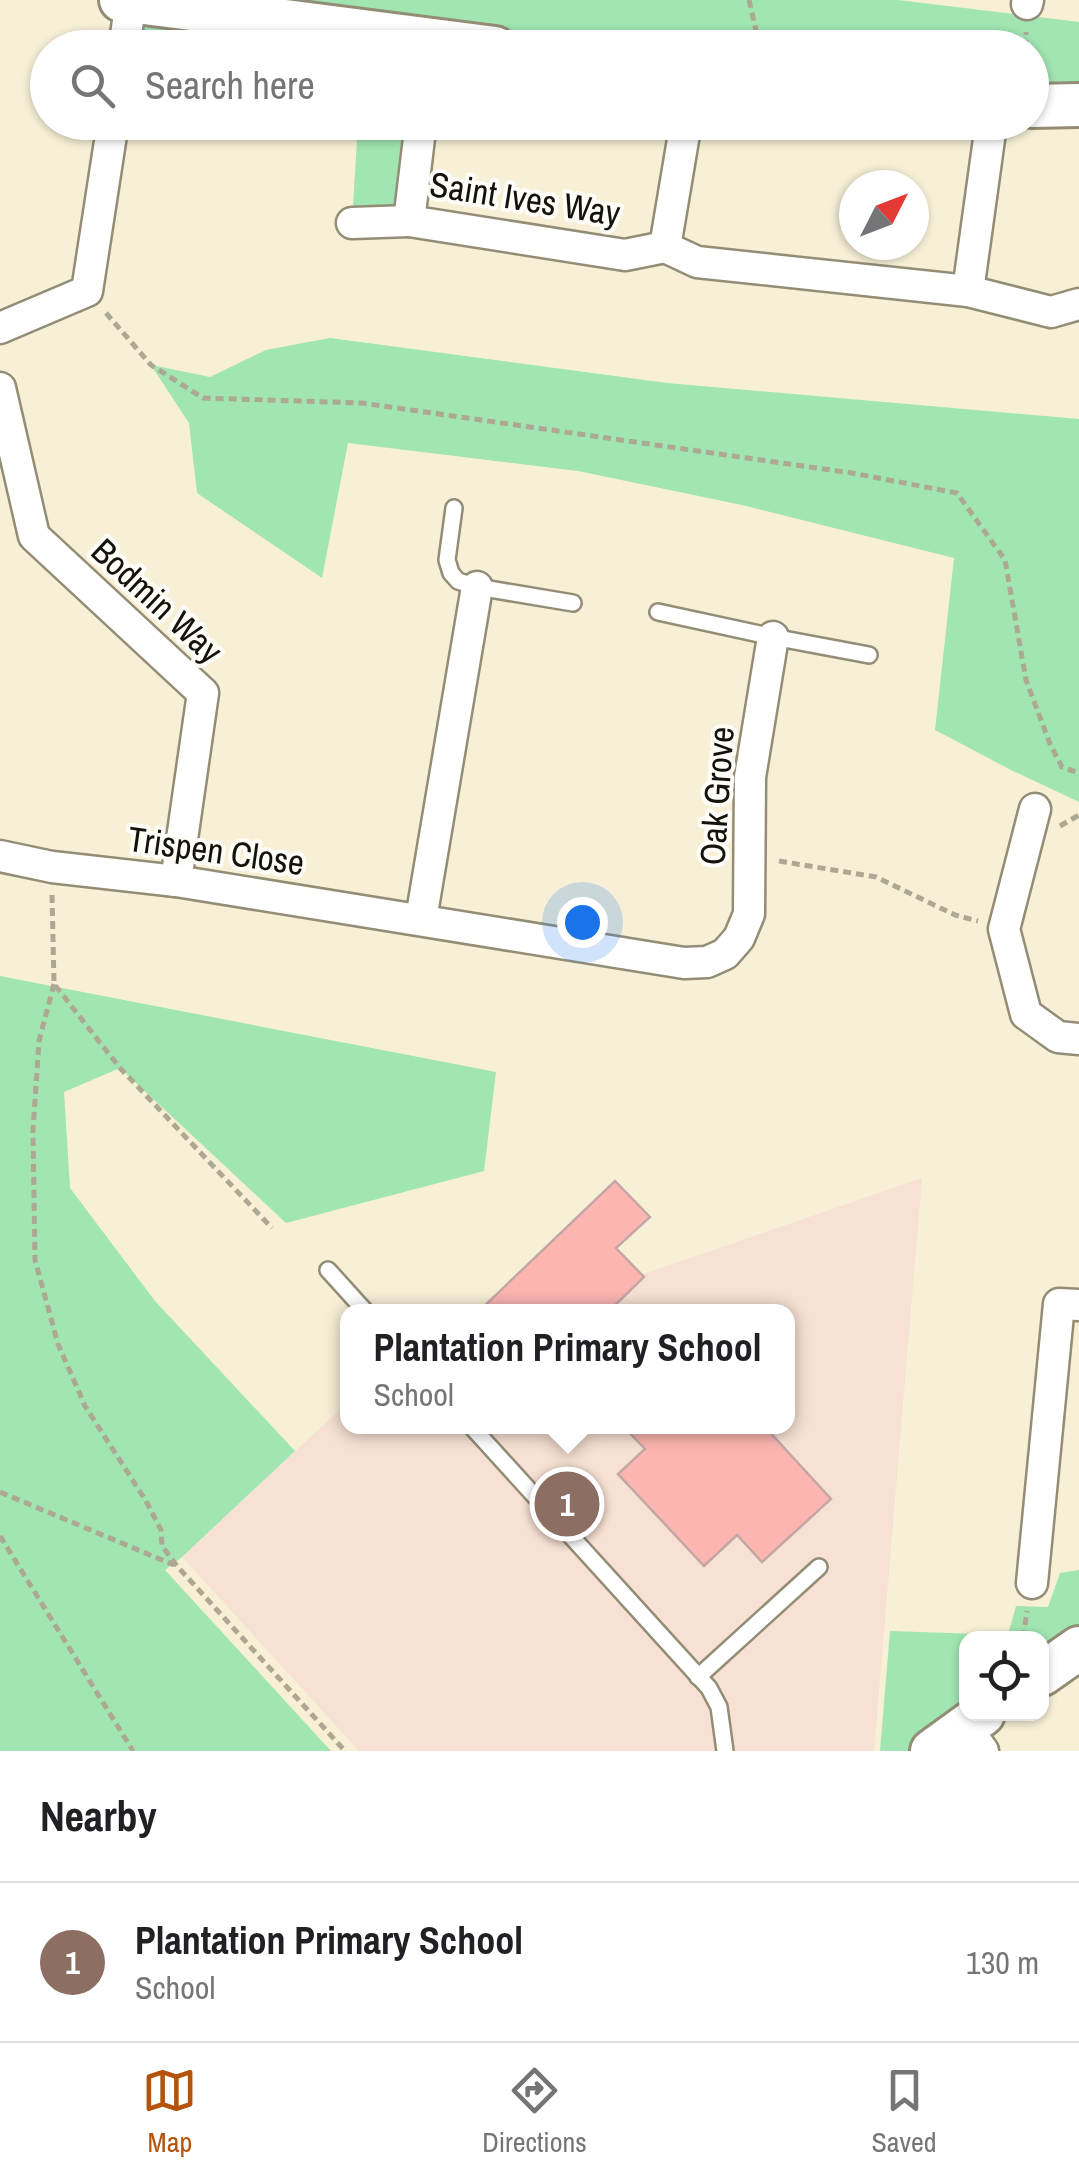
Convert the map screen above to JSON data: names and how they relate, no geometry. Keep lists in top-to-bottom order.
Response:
{
  "streets": {
    "street": [
      "Saint Ives Way",
      "Bodmin Way",
      "Oak Grove",
      "Trispen Close"
    ]
  },
  "crossings": [
    ["Bodmin Way", "Trispen Close"],
    ["Oak Grove", "Trispen Close"]
  ],
  "north": "top right",
  "page": {
    "search": "Search here",
    "popup": ["Plantation Primary School", "School"],
    "pins": "1",
    "heading": "Nearby",
    "list": [
      {
        "mark": "1",
        "name": "Plantation Primary School",
        "note": "School",
        "value": "130 m"
      }
    ],
    "nav": ["Map", "Directions", "Saved"]
  }
}
